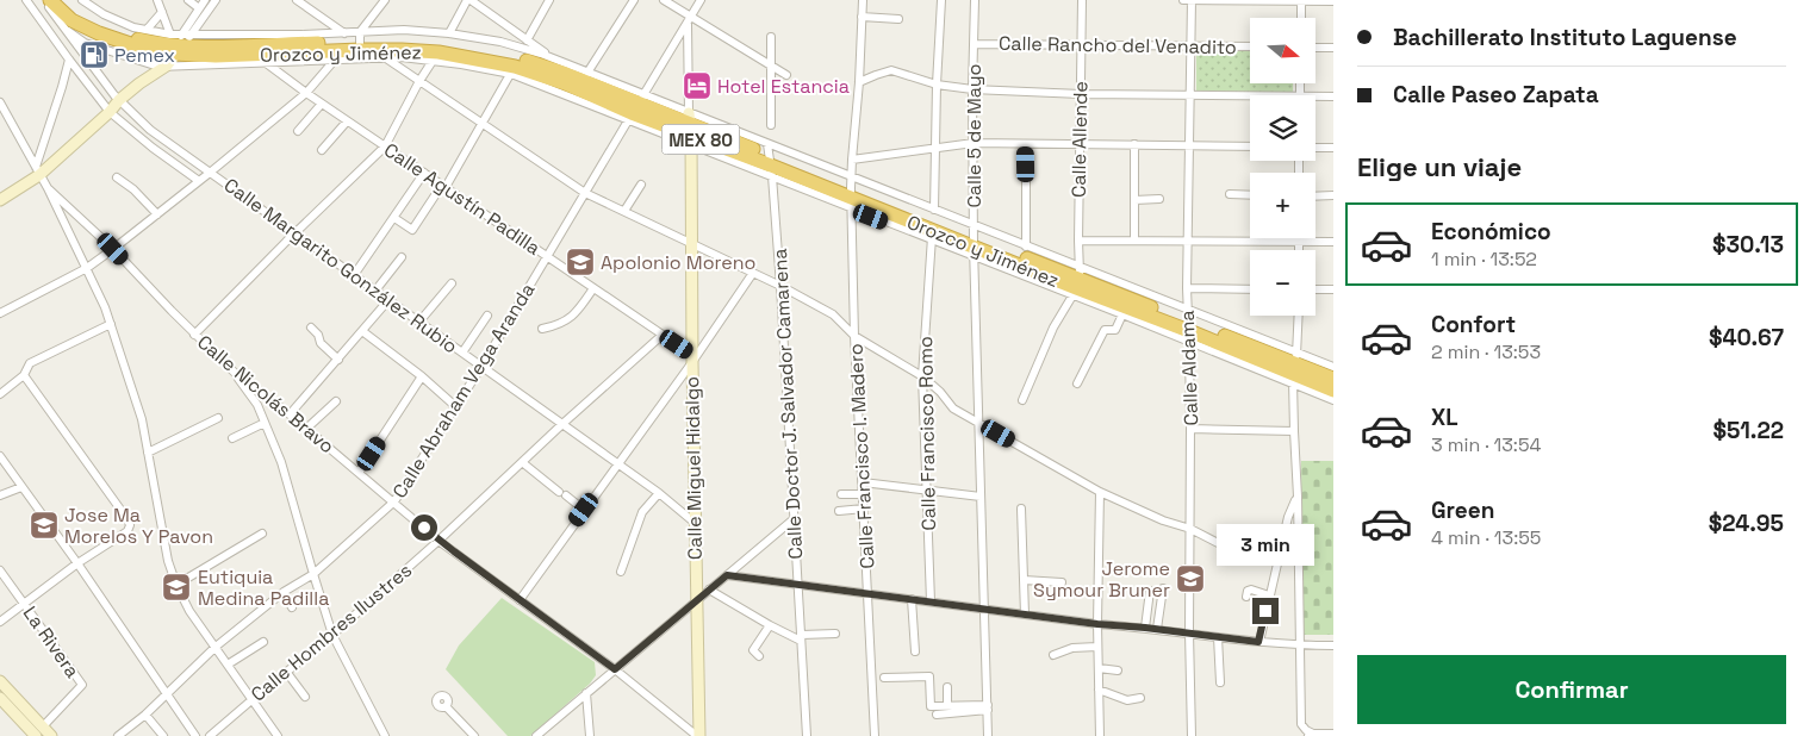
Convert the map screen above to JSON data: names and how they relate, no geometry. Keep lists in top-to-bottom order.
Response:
{
  "streets": {
    "highway": ["Orozco y Jiménez", "MEX 80"],
    "street": [
      "Calle Rancho del Venadito",
      "Calle 5 de Mayo",
      "Calle Allende",
      "Calle Agustín Padilla",
      "Calle Margarito González Rubio",
      "Calle Aldama",
      "Calle Abraham Vega Aranda",
      "Calle Nicolás Bravo",
      "Calle Doctor J. Salvador Camarena",
      "Calle Francisco Romo",
      "Calle Francisco I. Madero",
      "Calle Miguel Hidalgo",
      "Calle Hombres Ilustres",
      "La Rivera"
    ]
  },
  "crossings": [
    ["Calle Rancho del Venadito", "Calle 5 de Mayo"],
    ["Calle Rancho del Venadito", "Calle Allende"],
    ["Calle Rancho del Venadito", "Calle Aldama"],
    ["Orozco y Jiménez", "Calle 5 de Mayo"],
    ["Orozco y Jiménez", "MEX 80"],
    ["Orozco y Jiménez", "Calle Allende"],
    ["Orozco y Jiménez", "Calle Agustín Padilla"],
    ["Orozco y Jiménez", "Calle Aldama"],
    ["Orozco y Jiménez", "Calle Abraham Vega Aranda"],
    ["Orozco y Jiménez", "Calle Doctor J. Salvador Camarena"],
    ["Orozco y Jiménez", "Calle Francisco Romo"],
    ["Orozco y Jiménez", "Calle Francisco I. Madero"],
    ["Orozco y Jiménez", "Calle Miguel Hidalgo"],
    ["Calle 5 de Mayo", "MEX 80"],
    ["MEX 80", "Calle Allende"],
    ["MEX 80", "Calle Aldama"],
    ["MEX 80", "Calle Abraham Vega Aranda"],
    ["MEX 80", "Calle Doctor J. Salvador Camarena"],
    ["MEX 80", "Calle Francisco I. Madero"],
    ["MEX 80", "Calle Miguel Hidalgo"],
    ["Calle Agustín Padilla", "Calle Abraham Vega Aranda"],
    ["Calle Agustín Padilla", "Calle Miguel Hidalgo"],
    ["Calle Agustín Padilla", "Calle Hombres Ilustres"],
    ["Calle Margarito González Rubio", "Calle Abraham Vega Aranda"],
    ["Calle Margarito González Rubio", "Calle Miguel Hidalgo"],
    ["Calle Margarito González Rubio", "Calle Hombres Ilustres"],
    ["Calle Abraham Vega Aranda", "Calle Nicolás Bravo"],
    ["Calle Abraham Vega Aranda", "Calle Miguel Hidalgo"],
    ["Calle Nicolás Bravo", "Calle Miguel Hidalgo"],
    ["Calle Nicolás Bravo", "Calle Hombres Ilustres"]
  ],
  "places": {
    "fuel station": ["Pemex"],
    "hotel": ["Hotel Estancia"],
    "school or university": [
      "Apolonio Moreno",
      "Jose Ma Morelos Y Pavon",
      "Jerome Symour Bruner",
      "Eutiquia Medina Padilla"
    ]
  },
  "north": "right",
  "page": {
    "banner": ["Bachillerato Instituto Laguense", "Calle Paseo Zapata"],
    "map_buttons": ["+", "−"],
    "heading": "Elige un viaje",
    "list": [
      {
        "name": "Económico",
        "note": "1 min · 13:52",
        "value": "$30.13"
      },
      {
        "name": "Confort",
        "note": "2 min · 13:53",
        "value": "$40.67"
      },
      {
        "name": "XL",
        "note": "3 min · 13:54",
        "value": "$51.22"
      },
      {
        "name": "Green",
        "note": "4 min · 13:55",
        "value": "$24.95"
      }
    ],
    "bubble": "3 min",
    "buttons": "Confirmar"
  }
}
